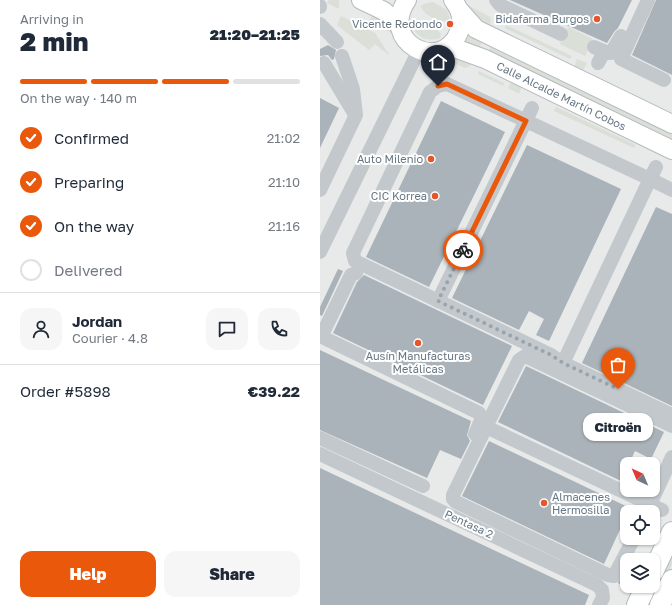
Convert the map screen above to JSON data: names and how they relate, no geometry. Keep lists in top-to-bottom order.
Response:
{
  "streets": {
    "main road": ["Calle Alcalde Martín Cobos"],
    "street": ["Pentasa 2"]
  },
  "places": [
    "Bidafarma Burgos",
    "Vicente Redondo",
    "Auto Milenio",
    "CIC Korrea",
    "Ausín Manufacturas Metálicas",
    "Citroën",
    "Almacenes Hermosilla"
  ],
  "north": "top left",
  "page": {
    "heading": ["2 min", "Arriving in", "21:20–21:25"],
    "panel": [
      "Jordan",
      "Courier · 4.8",
      "Order #5898",
      "€39.22"
    ],
    "bar": "On the way · 140 m",
    "list": [
      ["Confirmed", "21:02"],
      ["Preparing", "21:10"],
      ["On the way", "21:16"],
      "Delivered"
    ],
    "bubble": "Citroën",
    "buttons": ["Help", "Share"]
  }
}
